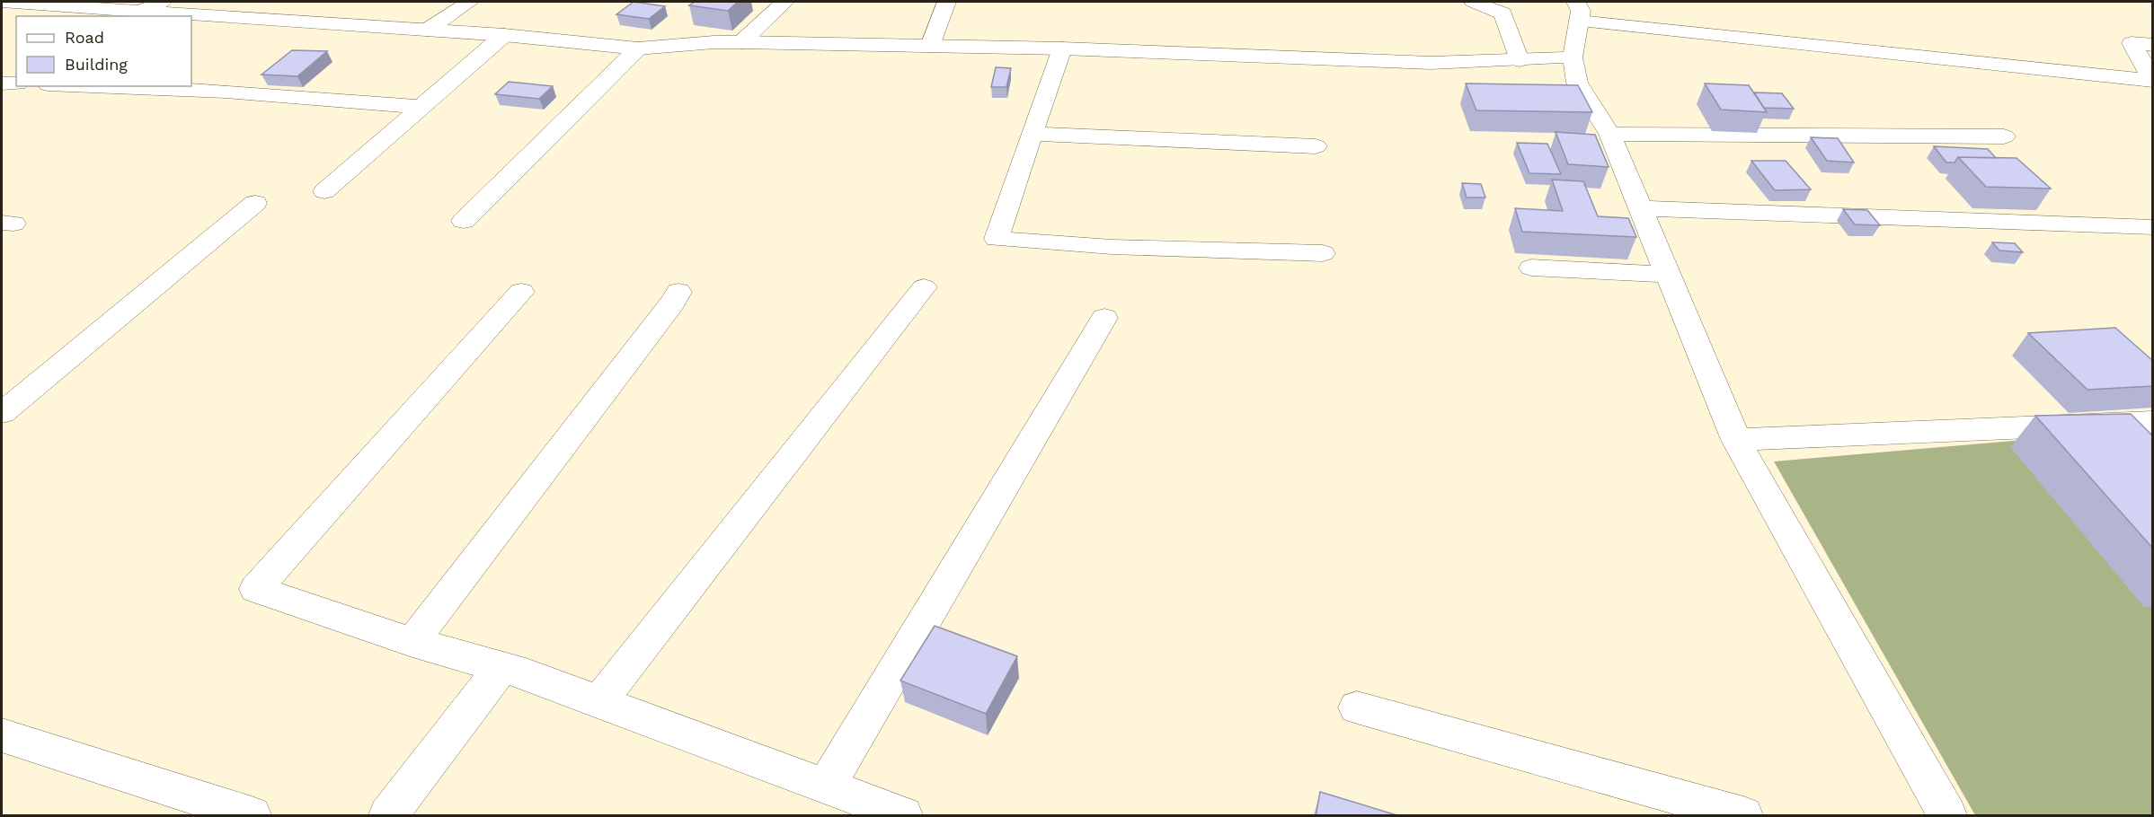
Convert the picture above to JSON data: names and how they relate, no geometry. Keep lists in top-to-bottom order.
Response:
{
  "legend": ["Road", "Building"]
}
